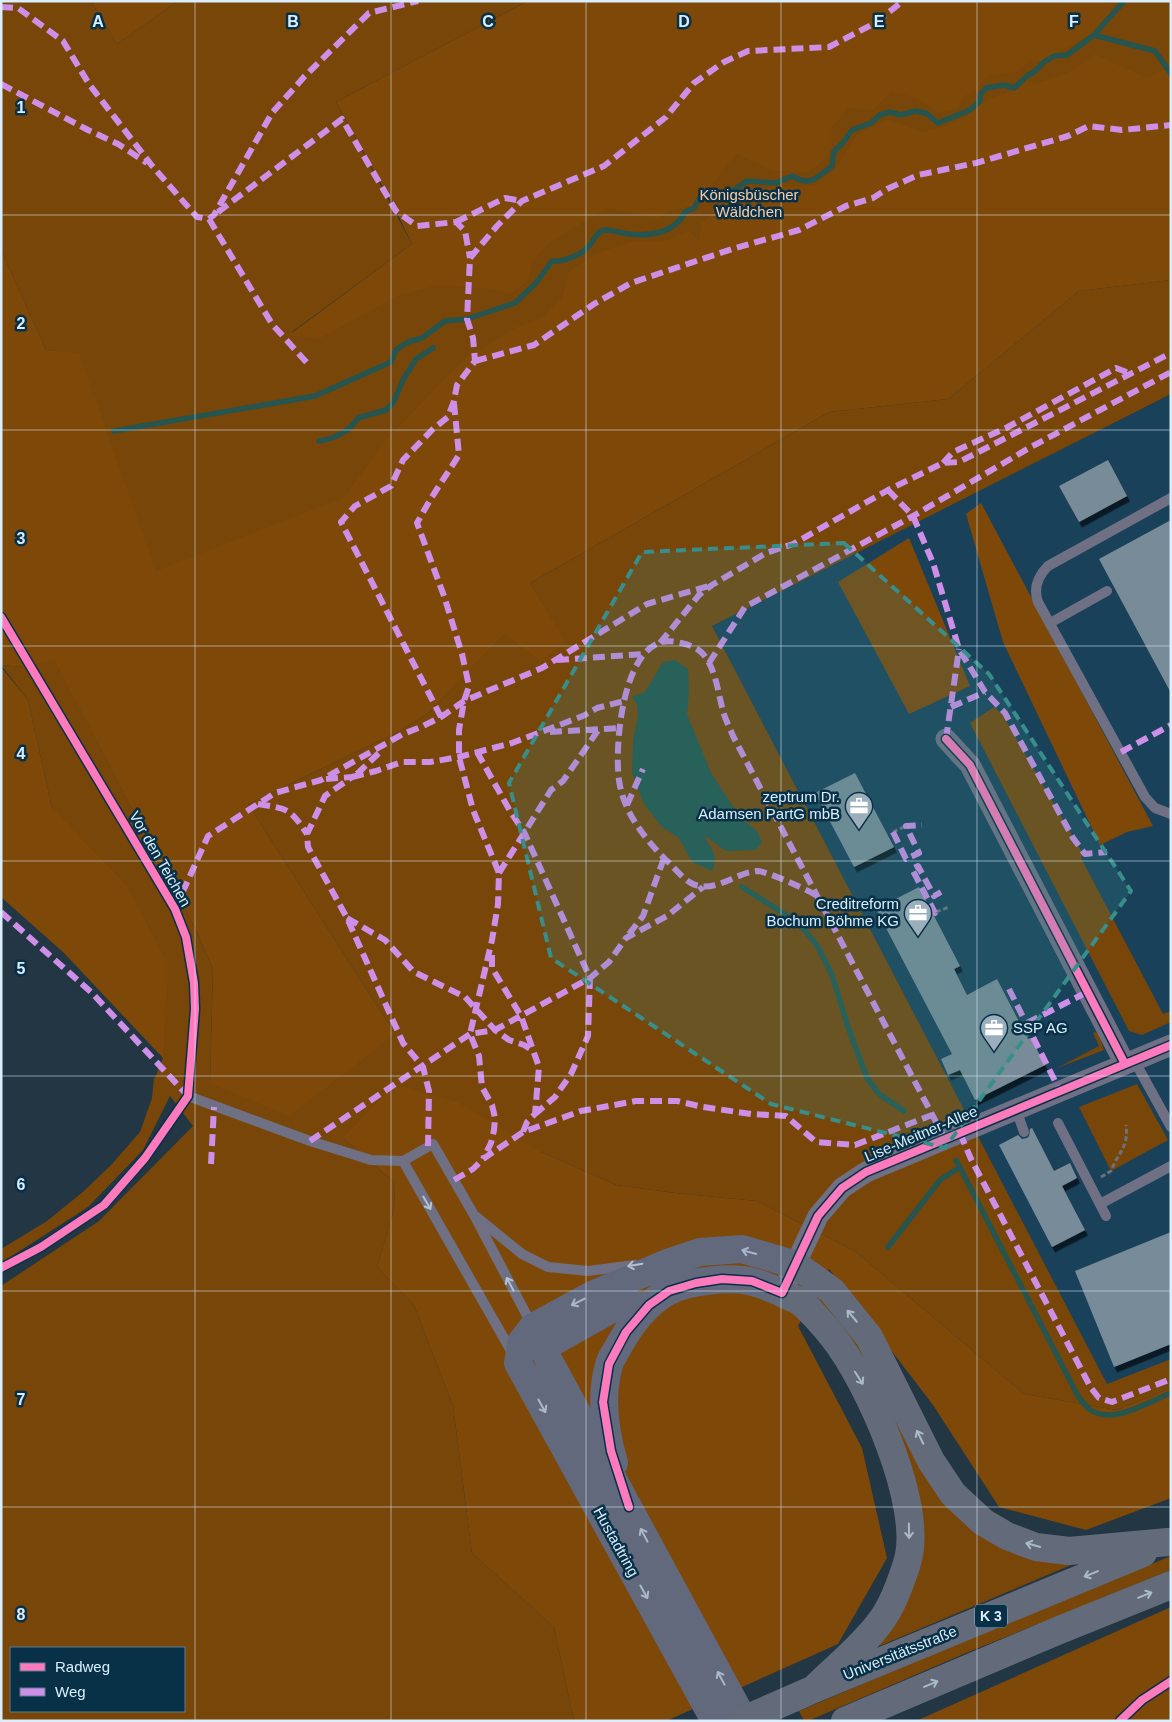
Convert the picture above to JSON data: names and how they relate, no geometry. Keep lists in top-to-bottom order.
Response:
{
  "streets": {
    "highway": ["K 3", "Universitätsstraße"],
    "street": ["Lise-Meitner-Allee", "Hustadtring"],
    "lane": ["Vor den Teichen"]
  },
  "crossings": [
    ["Lise-Meitner-Allee", "Hustadtring"],
    ["Hustadtring", "Universitätsstraße"]
  ],
  "parks": ["Königsbüscher Wäldchen"],
  "places": {
    "office": ["zeptrum Dr. Adamsen PartG mbB", "Creditreform Bochum Böhme KG", "SSP AG"]
  },
  "legend": ["Radweg", "Weg"],
  "grid": {
    "columns": [
      "A",
      "B",
      "C",
      "D",
      "E",
      "F"
    ],
    "rows": [
      "1",
      "2",
      "3",
      "4",
      "5",
      "6",
      "7",
      "8"
    ]
  }
}
